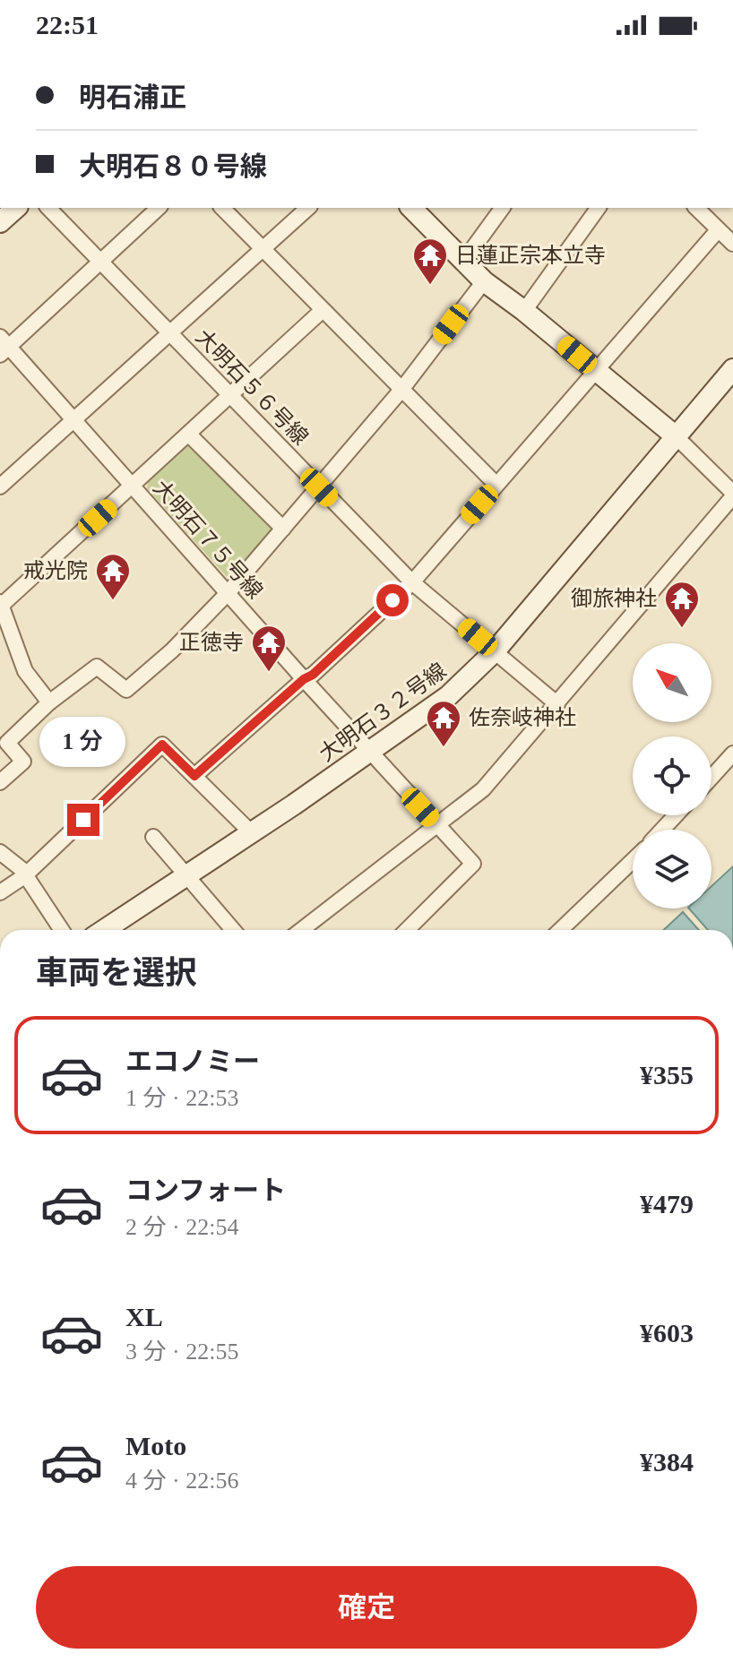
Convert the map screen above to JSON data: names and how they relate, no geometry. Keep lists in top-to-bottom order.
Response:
{
  "streets": {
    "street": ["大明石５６号線", "大明石７５号線", "大明石３２号線"]
  },
  "crossings": [
    ["大明石５６号線", "大明石３２号線"],
    ["大明石７５号線", "大明石３２号線"]
  ],
  "places": {
    "temple": [
      "日蓮正宗本立寺",
      "戒光院",
      "御旅神社",
      "正徳寺",
      "佐奈岐神社"
    ]
  },
  "north": "top left",
  "page": {
    "status": "22:51",
    "banner": ["明石浦正", "大明石８０号線"],
    "bubble": "1 分",
    "heading": "車両を選択",
    "list": [
      {
        "name": "エコノミー",
        "note": "1 分 · 22:53",
        "value": "¥355"
      },
      {
        "name": "コンフォート",
        "note": "2 分 · 22:54",
        "value": "¥479"
      },
      {
        "name": "XL",
        "note": "3 分 · 22:55",
        "value": "¥603"
      },
      {
        "name": "Moto",
        "note": "4 分 · 22:56",
        "value": "¥384"
      }
    ],
    "buttons": "確定"
  }
}
